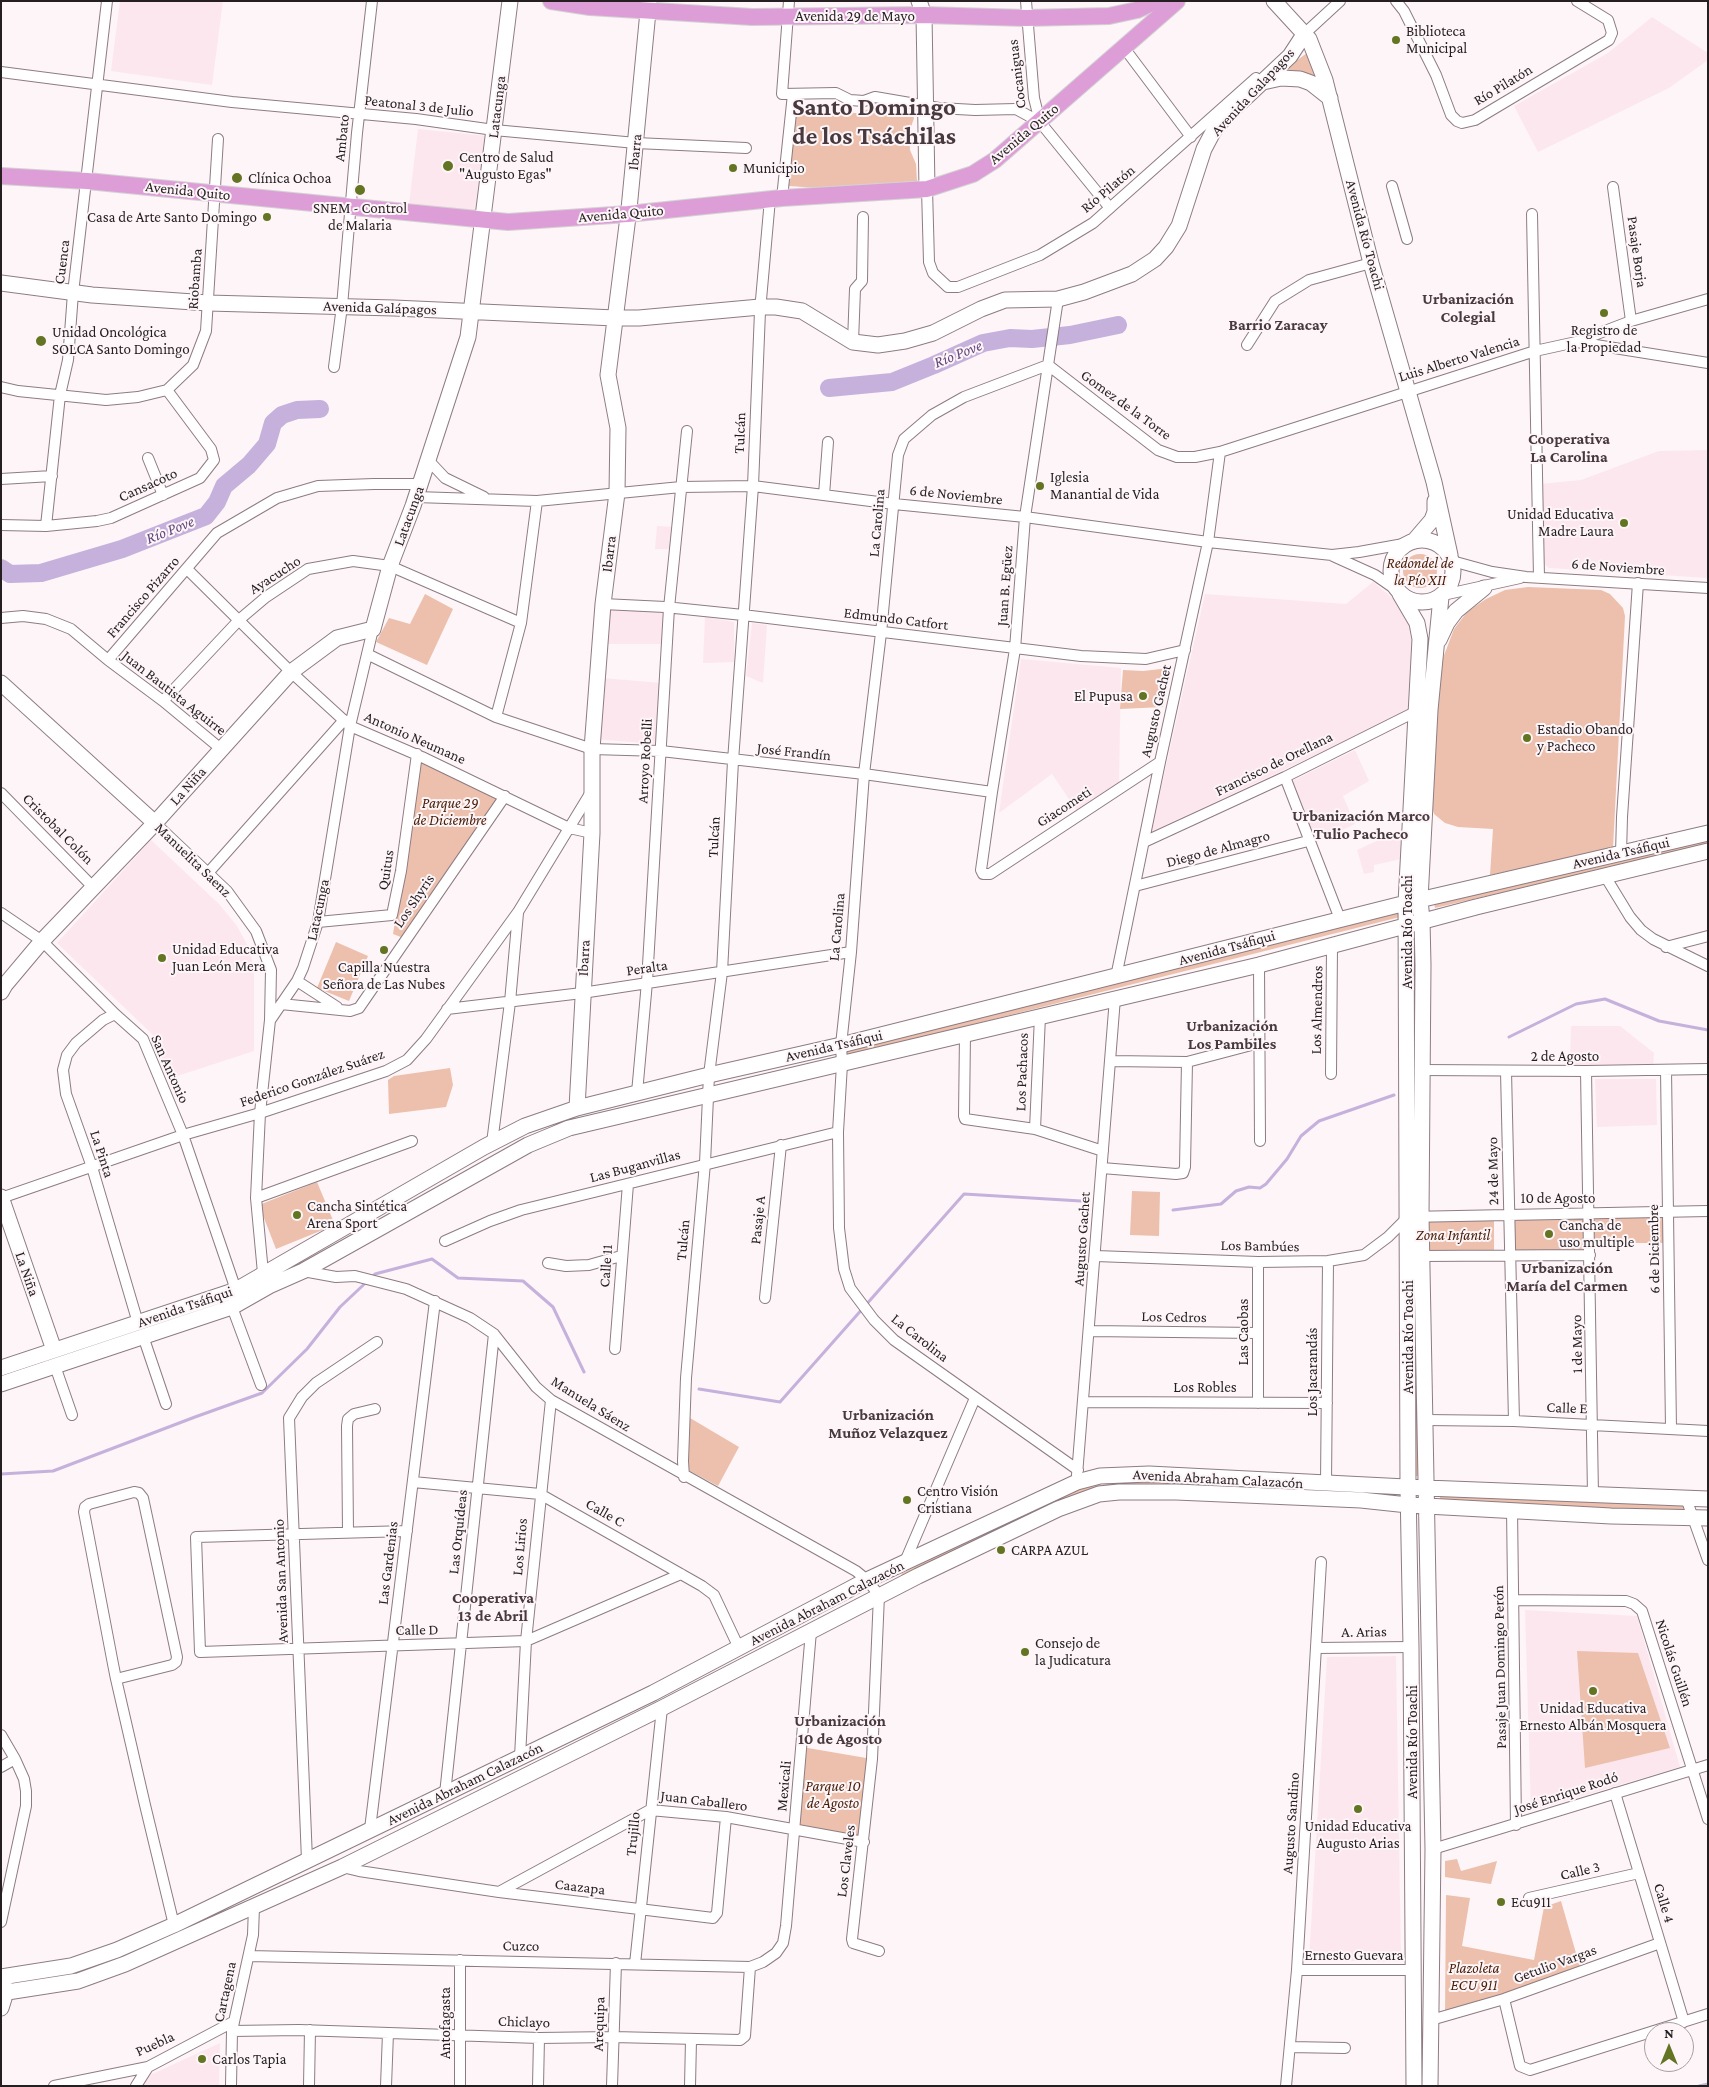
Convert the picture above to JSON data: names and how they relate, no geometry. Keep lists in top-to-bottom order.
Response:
{
  "streets": {
    "main road": [
      "Avenida 29 de Mayo",
      "Avenida Galapagos",
      "Latacunga",
      "Avenida Quito",
      "Ibarra",
      "Avenida Río Toachi",
      "Avenida Galápagos",
      "La Niña",
      "Avenida Tsáfiqui",
      "Manuelita Saenz",
      "Avenida Abraham Calazacón"
    ],
    "street": [
      "Cocaniguas",
      "Río Pilatón",
      "Peatonal 3 de Julio",
      "Ambato",
      "Pasaje Borja",
      "Cuenca",
      "Riobamba",
      "Luis Alberto Valencia",
      "Gomez de la Torre",
      "Tulcán",
      "Cansacoto",
      "6 de Noviembre",
      "La Carolina",
      "Ayacucho",
      "Juan B. Egüez",
      "Francisco Pizarro",
      "Edmundo Catfort",
      "Juan Bautista Aguirre",
      "Augusto Gachet",
      "Antonio Neumane",
      "José Frandín",
      "Arroyo Robelli",
      "Francisco de Orellana",
      "Giacometi",
      "Cristobal Colón",
      "Diego de Almagro",
      "Quitus",
      "Los Shyris",
      "Peralta",
      "Los Almendros",
      "2 de Agosto",
      "San Antonio",
      "Los Pachacos",
      "Federico González Suárez",
      "La Pinta",
      "Las Buganvillas",
      "24 de Mayo",
      "10 de Agosto",
      "Pasaje A",
      "Los Bambúes",
      "6 de Diciembre",
      "Calle 11",
      "Los Cedros",
      "Las Caobas",
      "1 de Mayo",
      "Los Jacarandás",
      "Los Robles",
      "Manuela Sáenz",
      "Calle E",
      "Calle C",
      "Las Orquídeas",
      "Los Lirios",
      "Las Gardenias",
      "Avenida San Antonio",
      "Calle D",
      "A. Arias",
      "Nicolás Guillén",
      "Pasaje Juan Domingo Perón",
      "Mexicali",
      "José Enrique Rodó",
      "Juan Caballero",
      "Augusto Sandino",
      "Trujillo",
      "Los Claveles",
      "Calle 3",
      "Caazapa",
      "Calle 4",
      "Cuzco",
      "Ernesto Guevara",
      "Getulio Vargas",
      "Cartagena",
      "Chiclayo",
      "Antofagasta",
      "Arequipa",
      "Puebla"
    ]
  },
  "crossings": [
    ["Avenida 29 de Mayo", "Cocaniguas"],
    ["Avenida 29 de Mayo", "Ibarra"],
    ["Cocaniguas", "Río Pilatón"],
    ["Cocaniguas", "Avenida Quito"],
    ["Río Pilatón", "Avenida Galapagos"],
    ["Río Pilatón", "Avenida Quito"],
    ["Río Pilatón", "Avenida Río Toachi"],
    ["Avenida Galapagos", "Avenida Río Toachi"],
    ["Avenida Galapagos", "Avenida Galápagos"],
    ["Avenida Galapagos", "Tulcán"],
    ["Avenida Galapagos", "Juan B. Egüez"],
    ["Peatonal 3 de Julio", "Latacunga"],
    ["Peatonal 3 de Julio", "Ambato"],
    ["Peatonal 3 de Julio", "Ibarra"],
    ["Peatonal 3 de Julio", "Cuenca"],
    ["Latacunga", "Avenida Quito"],
    ["Latacunga", "Avenida Galápagos"],
    ["Latacunga", "6 de Noviembre"],
    ["Latacunga", "Ayacucho"],
    ["Latacunga", "Francisco Pizarro"],
    ["Latacunga", "Antonio Neumane"],
    ["Latacunga", "La Niña"],
    ["Latacunga", "Manuelita Saenz"],
    ["Latacunga", "Quitus"],
    ["Latacunga", "Los Shyris"],
    ["Avenida Quito", "Ambato"],
    ["Avenida Quito", "Ibarra"],
    ["Avenida Quito", "Cuenca"],
    ["Avenida Quito", "Riobamba"],
    ["Avenida Quito", "Tulcán"],
    ["Ambato", "Avenida Galápagos"],
    ["Ibarra", "Avenida Galápagos"],
    ["Ibarra", "6 de Noviembre"],
    ["Ibarra", "Edmundo Catfort"],
    ["Ibarra", "Antonio Neumane"],
    ["Ibarra", "José Frandín"],
    ["Ibarra", "Avenida Tsáfiqui"],
    ["Ibarra", "Peralta"],
    ["Ibarra", "Federico González Suárez"],
    ["Avenida Río Toachi", "Luis Alberto Valencia"],
    ["Avenida Río Toachi", "6 de Noviembre"],
    ["Avenida Río Toachi", "Francisco de Orellana"],
    ["Avenida Río Toachi", "Avenida Tsáfiqui"],
    ["Avenida Río Toachi", "2 de Agosto"],
    ["Avenida Río Toachi", "10 de Agosto"],
    ["Avenida Río Toachi", "Los Bambúes"],
    ["Avenida Río Toachi", "Calle E"],
    ["Avenida Río Toachi", "Avenida Abraham Calazacón"],
    ["Avenida Río Toachi", "A. Arias"],
    ["Avenida Río Toachi", "José Enrique Rodó"],
    ["Avenida Río Toachi", "Ernesto Guevara"],
    ["Avenida Río Toachi", "Getulio Vargas"],
    ["Pasaje Borja", "Luis Alberto Valencia"],
    ["Cuenca", "Avenida Galápagos"],
    ["Cuenca", "Cansacoto"],
    ["Riobamba", "Avenida Galápagos"],
    ["Riobamba", "Cansacoto"],
    ["Avenida Galápagos", "Tulcán"],
    ["Luis Alberto Valencia", "Gomez de la Torre"],
    ["Luis Alberto Valencia", "Augusto Gachet"],
    ["Gomez de la Torre", "La Carolina"],
    ["Gomez de la Torre", "Juan B. Egüez"],
    ["Gomez de la Torre", "Augusto Gachet"],
    ["Tulcán", "6 de Noviembre"],
    ["Tulcán", "Edmundo Catfort"],
    ["Tulcán", "José Frandín"],
    ["Tulcán", "Avenida Tsáfiqui"],
    ["Tulcán", "Peralta"],
    ["Tulcán", "Las Buganvillas"],
    ["Tulcán", "Manuela Sáenz"],
    ["6 de Noviembre", "La Carolina"],
    ["6 de Noviembre", "Juan B. Egüez"],
    ["6 de Noviembre", "Francisco Pizarro"],
    ["6 de Noviembre", "Augusto Gachet"],
    ["6 de Noviembre", "Arroyo Robelli"],
    ["La Carolina", "Juan B. Egüez"],
    ["La Carolina", "Edmundo Catfort"],
    ["La Carolina", "Augusto Gachet"],
    ["La Carolina", "José Frandín"],
    ["La Carolina", "Avenida Tsáfiqui"],
    ["La Carolina", "Peralta"],
    ["La Carolina", "Las Buganvillas"],
    ["La Carolina", "Avenida Abraham Calazacón"],
    ["Ayacucho", "Juan Bautista Aguirre"],
    ["Ayacucho", "Antonio Neumane"],
    ["Juan B. Egüez", "Edmundo Catfort"],
    ["Juan B. Egüez", "José Frandín"],
    ["Juan B. Egüez", "Giacometi"],
    ["Francisco Pizarro", "Juan Bautista Aguirre"],
    ["Francisco Pizarro", "Antonio Neumane"],
    ["Edmundo Catfort", "Augusto Gachet"],
    ["Edmundo Catfort", "Arroyo Robelli"],
    ["Juan Bautista Aguirre", "La Niña"],
    ["Augusto Gachet", "Francisco de Orellana"],
    ["Augusto Gachet", "Giacometi"],
    ["Augusto Gachet", "Diego de Almagro"],
    ["Augusto Gachet", "Avenida Tsáfiqui"],
    ["Augusto Gachet", "Los Bambúes"],
    ["Augusto Gachet", "Los Cedros"],
    ["Augusto Gachet", "Los Robles"],
    ["Augusto Gachet", "Avenida Abraham Calazacón"],
    ["Antonio Neumane", "La Niña"],
    ["Antonio Neumane", "Quitus"],
    ["Antonio Neumane", "Los Shyris"],
    ["Antonio Neumane", "Federico González Suárez"],
    ["José Frandín", "Arroyo Robelli"],
    ["Arroyo Robelli", "Avenida Tsáfiqui"],
    ["Arroyo Robelli", "Peralta"],
    ["La Niña", "Cristobal Colón"],
    ["La Niña", "Avenida Tsáfiqui"],
    ["La Niña", "Manuelita Saenz"],
    ["La Niña", "San Antonio"],
    ["La Niña", "Federico González Suárez"],
    ["Avenida Tsáfiqui", "Manuelita Saenz"],
    ["Avenida Tsáfiqui", "Los Almendros"],
    ["Avenida Tsáfiqui", "San Antonio"],
    ["Avenida Tsáfiqui", "Los Pachacos"],
    ["Avenida Tsáfiqui", "La Pinta"],
    ["Avenida Tsáfiqui", "Manuela Sáenz"],
    ["Manuelita Saenz", "Federico González Suárez"],
    ["Peralta", "Federico González Suárez"],
    ["2 de Agosto", "24 de Mayo"],
    ["2 de Agosto", "6 de Diciembre"],
    ["2 de Agosto", "1 de Mayo"],
    ["San Antonio", "Federico González Suárez"],
    ["San Antonio", "La Pinta"],
    ["Federico González Suárez", "La Pinta"],
    ["Las Buganvillas", "Pasaje A"],
    ["Las Buganvillas", "Calle 11"],
    ["24 de Mayo", "10 de Agosto"],
    ["24 de Mayo", "Calle E"],
    ["10 de Agosto", "Los Bambúes"],
    ["10 de Agosto", "6 de Diciembre"],
    ["10 de Agosto", "1 de Mayo"],
    ["Los Bambúes", "Las Caobas"],
    ["Los Bambúes", "Los Jacarandás"],
    ["6 de Diciembre", "Calle E"],
    ["Los Cedros", "Las Caobas"],
    ["Las Caobas", "Los Robles"],
    ["1 de Mayo", "Calle E"],
    ["1 de Mayo", "Avenida Abraham Calazacón"],
    ["Los Jacarandás", "Los Robles"],
    ["Los Jacarandás", "Avenida Abraham Calazacón"],
    ["Manuela Sáenz", "Avenida Abraham Calazacón"],
    ["Manuela Sáenz", "Las Orquídeas"],
    ["Manuela Sáenz", "Los Lirios"],
    ["Manuela Sáenz", "Las Gardenias"],
    ["Avenida Abraham Calazacón", "Calle C"],
    ["Avenida Abraham Calazacón", "Las Orquídeas"],
    ["Avenida Abraham Calazacón", "Los Lirios"],
    ["Avenida Abraham Calazacón", "Las Gardenias"],
    ["Avenida Abraham Calazacón", "Avenida San Antonio"],
    ["Avenida Abraham Calazacón", "Pasaje Juan Domingo Perón"],
    ["Avenida Abraham Calazacón", "Mexicali"],
    ["Avenida Abraham Calazacón", "Trujillo"],
    ["Avenida Abraham Calazacón", "Los Claveles"],
    ["Avenida Abraham Calazacón", "Caazapa"],
    ["Avenida Abraham Calazacón", "Cartagena"],
    ["Calle C", "Las Orquídeas"],
    ["Calle C", "Los Lirios"],
    ["Calle C", "Las Gardenias"],
    ["Calle C", "Calle D"],
    ["Las Orquídeas", "Calle D"],
    ["Los Lirios", "Calle D"],
    ["Las Gardenias", "Calle D"],
    ["Avenida San Antonio", "Calle D"],
    ["A. Arias", "Augusto Sandino"],
    ["Nicolás Guillén", "Pasaje Juan Domingo Perón"],
    ["Nicolás Guillén", "José Enrique Rodó"],
    ["Pasaje Juan Domingo Perón", "José Enrique Rodó"],
    ["Mexicali", "Juan Caballero"],
    ["Mexicali", "Cuzco"],
    ["José Enrique Rodó", "Calle 4"],
    ["Juan Caballero", "Trujillo"],
    ["Juan Caballero", "Los Claveles"],
    ["Juan Caballero", "Caazapa"],
    ["Augusto Sandino", "Ernesto Guevara"],
    ["Trujillo", "Caazapa"],
    ["Trujillo", "Cuzco"],
    ["Calle 3", "Calle 4"],
    ["Calle 4", "Getulio Vargas"],
    ["Cuzco", "Cartagena"],
    ["Cuzco", "Chiclayo"],
    ["Cuzco", "Antofagasta"],
    ["Cuzco", "Arequipa"],
    ["Cartagena", "Chiclayo"],
    ["Cartagena", "Puebla"],
    ["Chiclayo", "Antofagasta"],
    ["Chiclayo", "Arequipa"],
    ["Chiclayo", "Puebla"]
  ],
  "districts": [
    "Santo Domingo de los Tsáchilas",
    "Urbanización Colegial",
    "Barrio Zaracay",
    "Cooperativa La Carolina",
    "Urbanización Marco Tulio Pacheco",
    "Urbanización Los Pambiles",
    "Urbanización María del Carmen",
    "Urbanización Muñoz Velazquez",
    "Cooperativa 13 de Abril",
    "Urbanización 10 de Agosto"
  ],
  "water": ["Río Pove"],
  "parks": [
    "Redondel de la Pío XII",
    "Parque 29 de Diciembre",
    "Zona Infantil",
    "Parque 10 de Agosto",
    "Plazoleta ECU 911"
  ],
  "places": [
    "Biblioteca Municipal",
    "Centro de Salud \"Augusto Egas\"",
    "Municipio",
    "Clínica Ochoa",
    "SNEM - Control de Malaria",
    "Casa de Arte Santo Domingo",
    "Registro de la Propiedad",
    "Unidad Oncológica SOLCA Santo Domingo",
    "Iglesia Manantial de Vida",
    "Unidad Educativa Madre Laura",
    "El Pupusa",
    "Estadio Obando y Pacheco",
    "Capilla Nuestra Señora de Las Nubes",
    "Unidad Educativa Juan León Mera",
    "Cancha Sintética Arena Sport",
    "Cancha de uso multiple",
    "Centro Visión Cristiana",
    "CARPA AZUL",
    "Consejo de la Judicatura",
    "Unidad Educativa Ernesto Albán Mosquera",
    "Unidad Educativa Augusto Arias",
    "Ecu911",
    "Carlos Tapia"
  ],
  "north": "top"
}
